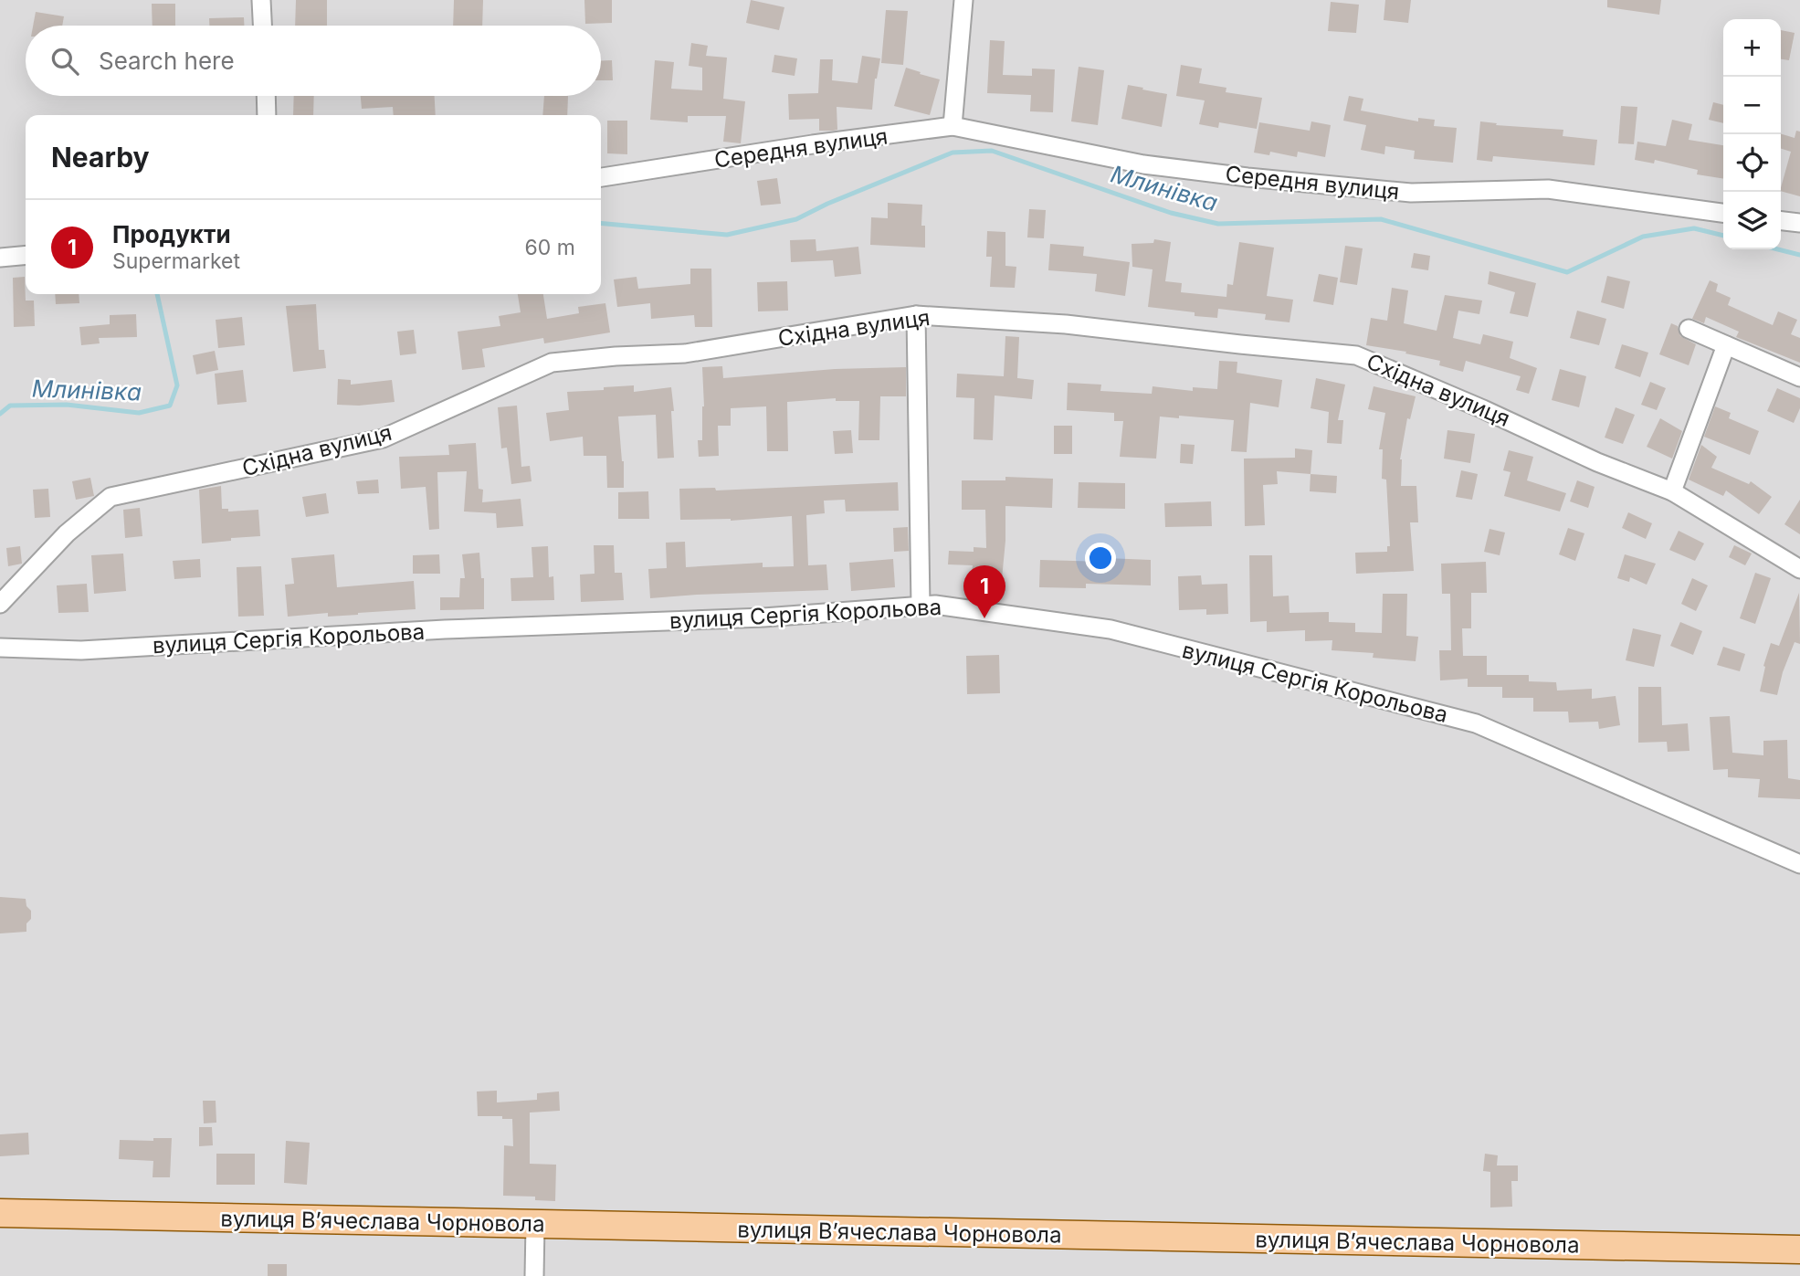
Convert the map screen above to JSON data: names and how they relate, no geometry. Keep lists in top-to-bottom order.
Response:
{
  "streets": {
    "main road": ["вулиця Вʼячеслава Чорновола"],
    "street": ["Середня вулиця", "Східна вулиця", "вулиця Сергія Корольова"]
  },
  "water": ["Млинівка"],
  "page": {
    "map_buttons": ["+", "−"],
    "search": "Search here",
    "heading": "Nearby",
    "list": [
      {
        "mark": "1",
        "name": "Продукти",
        "note": "Supermarket",
        "value": "60 m"
      }
    ],
    "pins": "1"
  }
}
